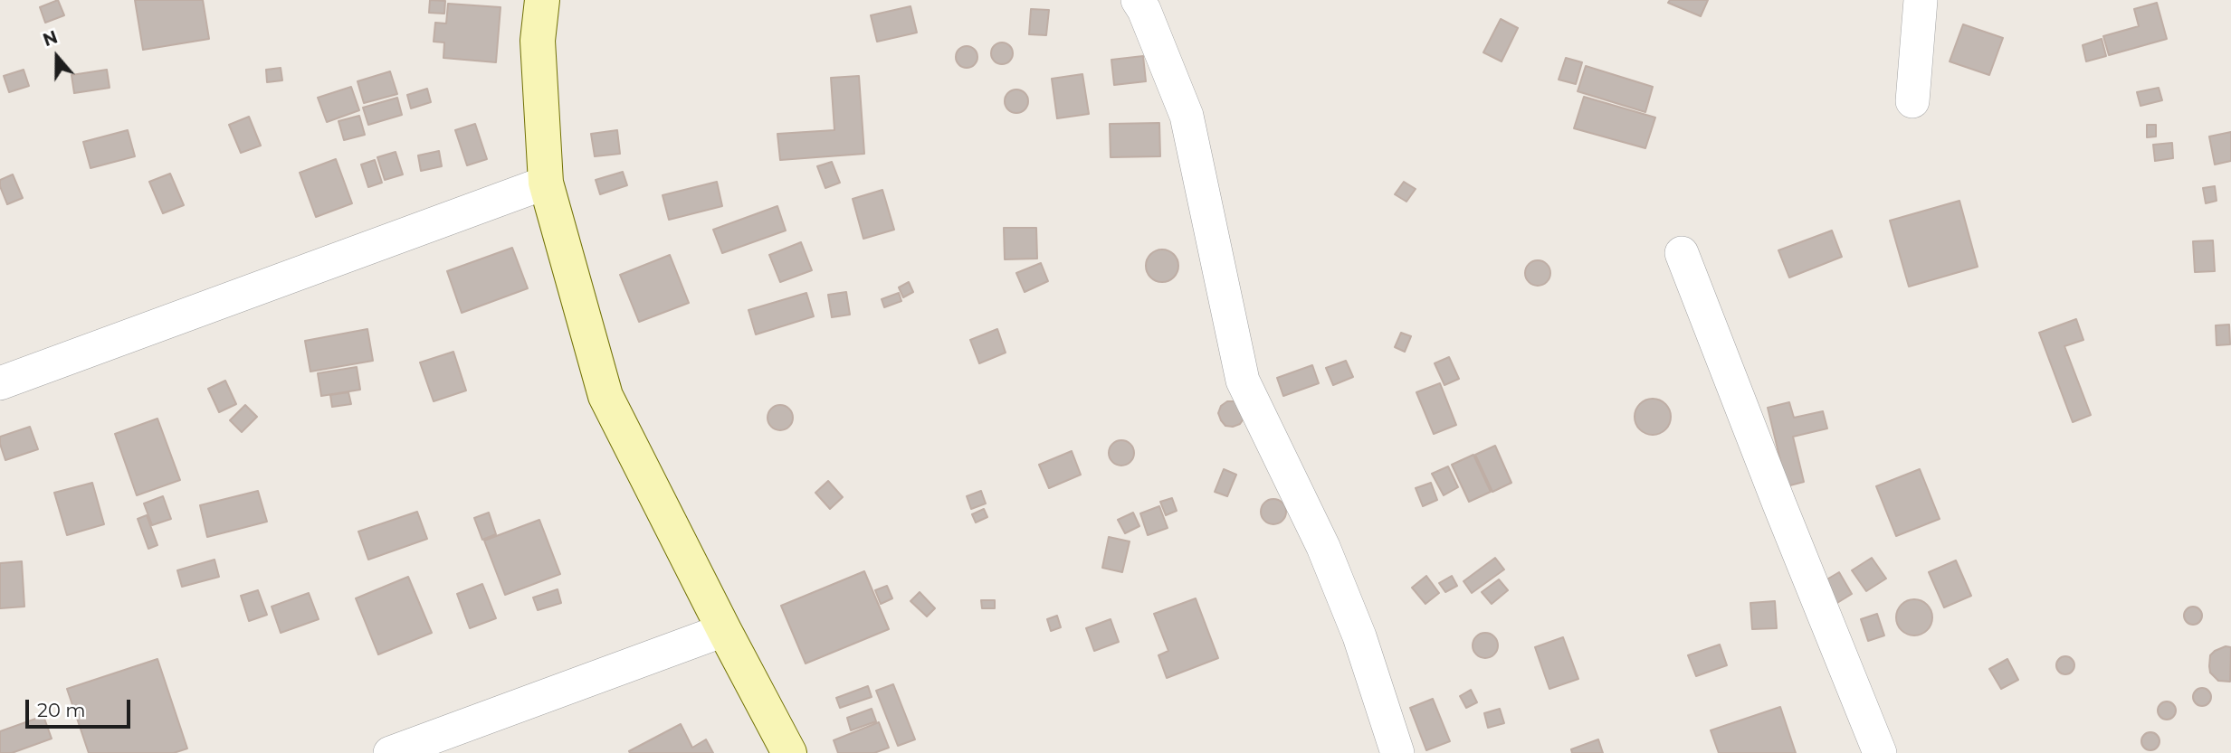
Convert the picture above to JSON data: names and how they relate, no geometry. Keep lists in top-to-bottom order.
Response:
{
  "scale_bar": "20 m",
  "north": "top"
}
